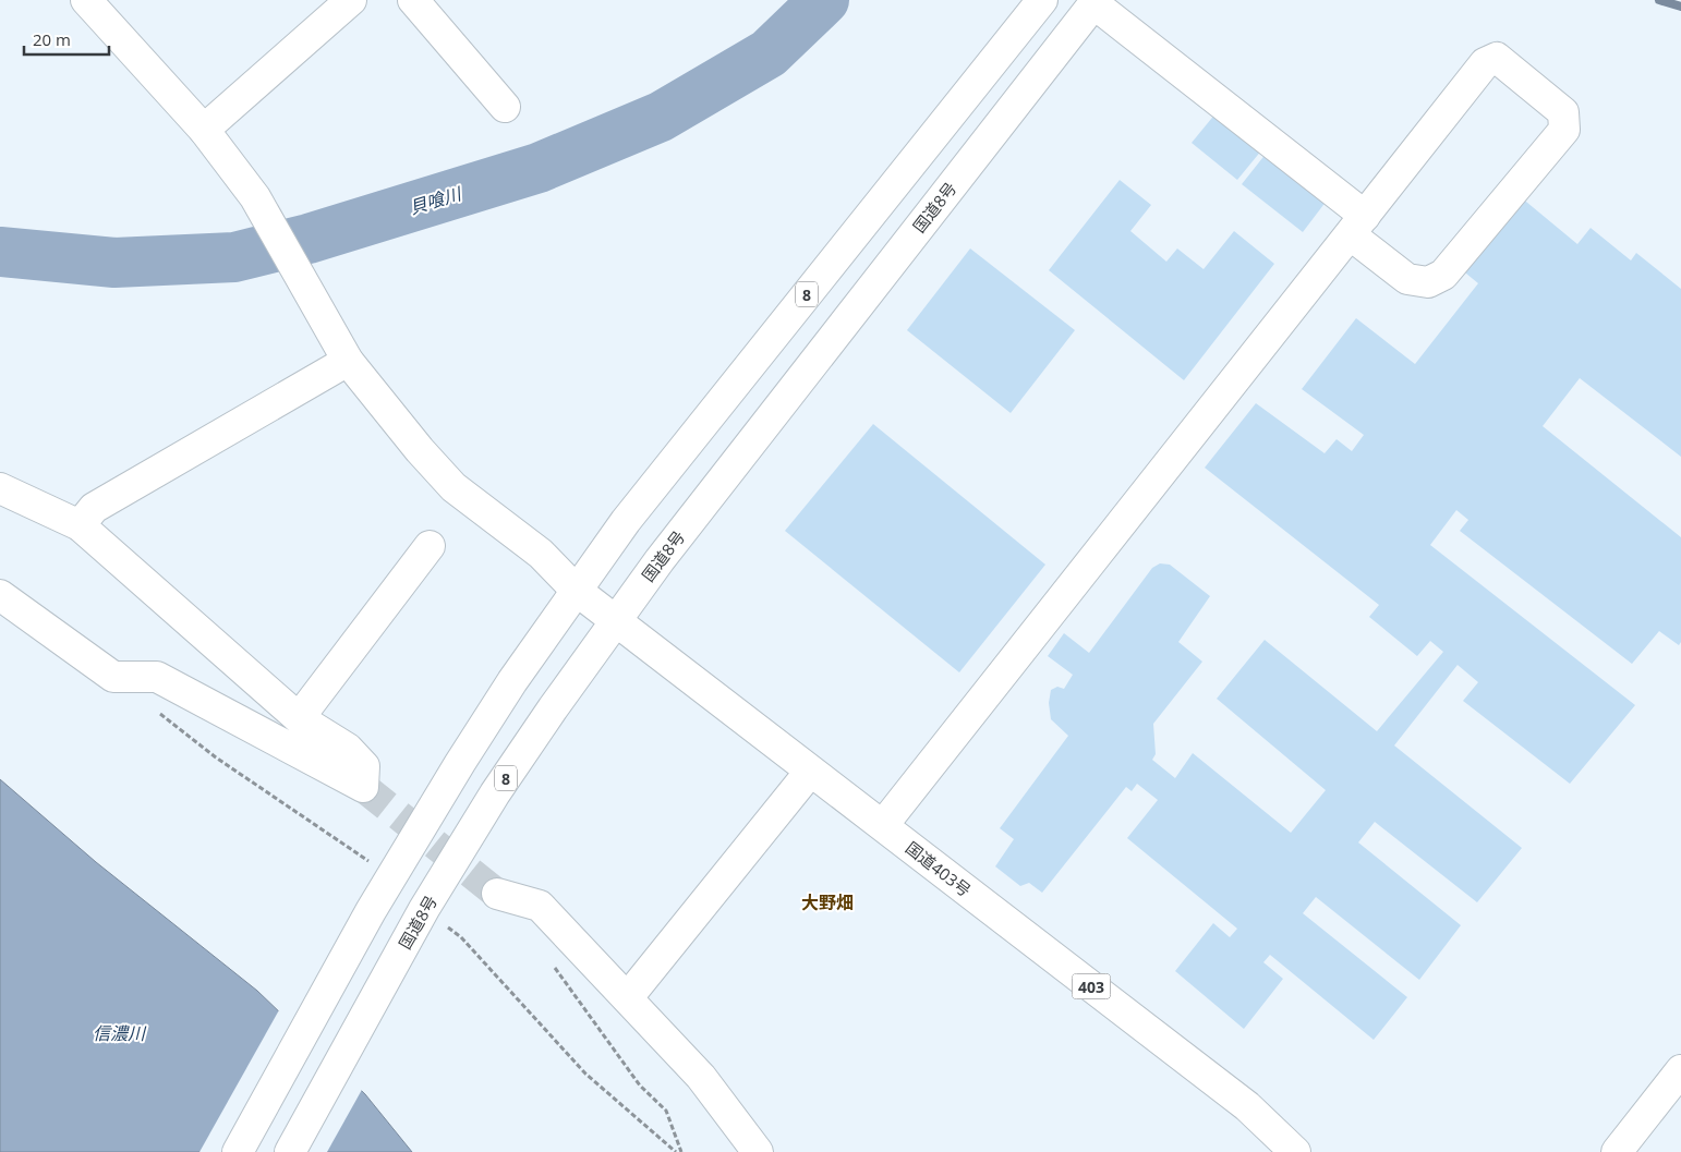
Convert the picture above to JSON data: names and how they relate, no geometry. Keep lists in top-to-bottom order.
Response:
{
  "streets": {
    "main road": [
      "国道8号",
      "8",
      "国道403号",
      "403"
    ]
  },
  "crossings": [
    ["国道8号", "国道403号"],
    ["8", "国道403号"]
  ],
  "districts": ["大野畑"],
  "water": ["貝喰川", "信濃川"],
  "scale_bar": "20 m"
}
